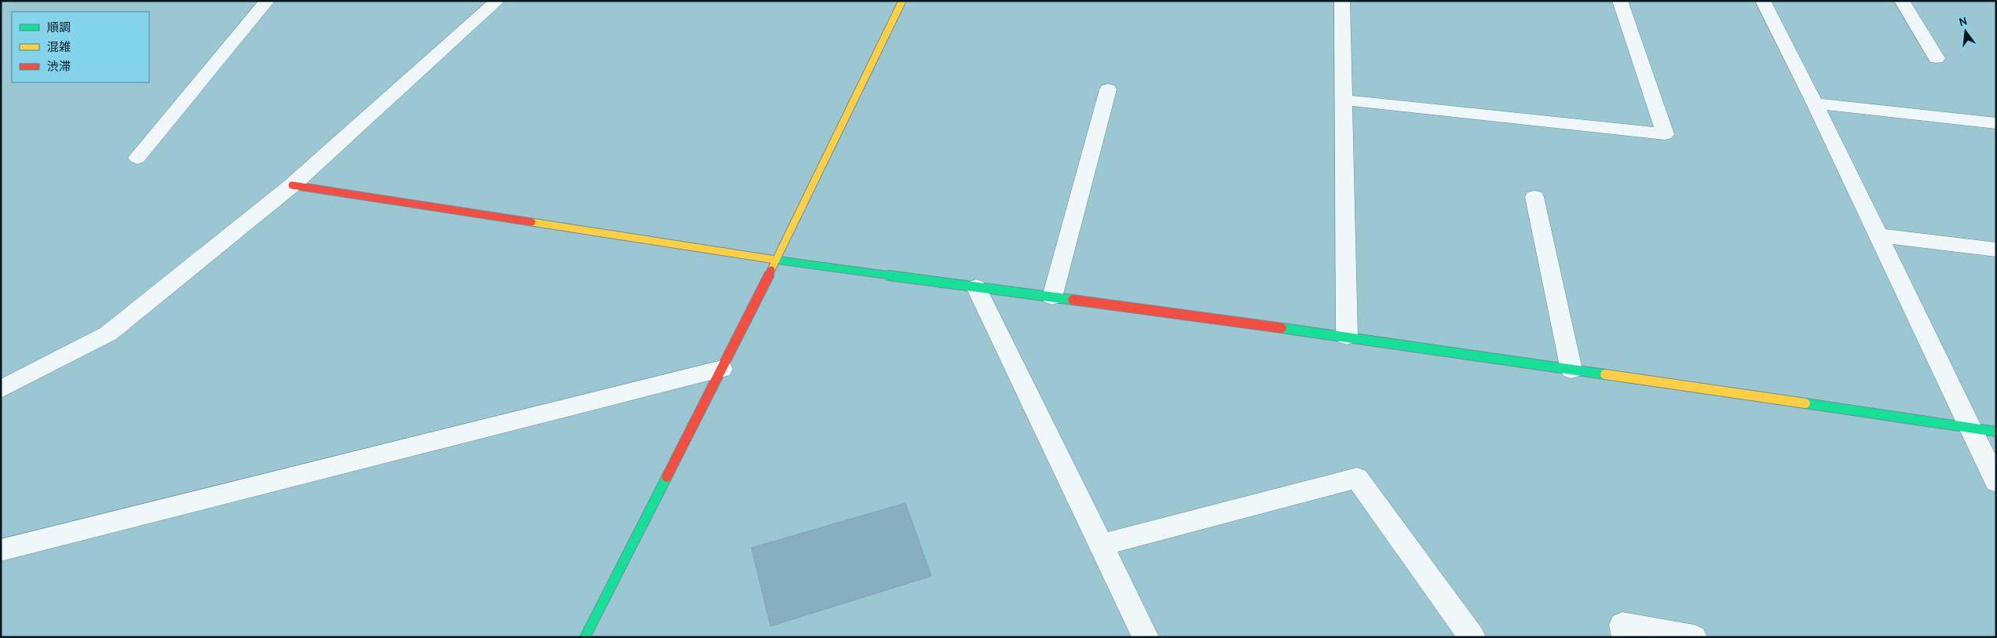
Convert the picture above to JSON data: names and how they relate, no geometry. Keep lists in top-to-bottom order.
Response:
{
  "legend": ["順調", "混雑", "渋滞"],
  "north": "top"
}
